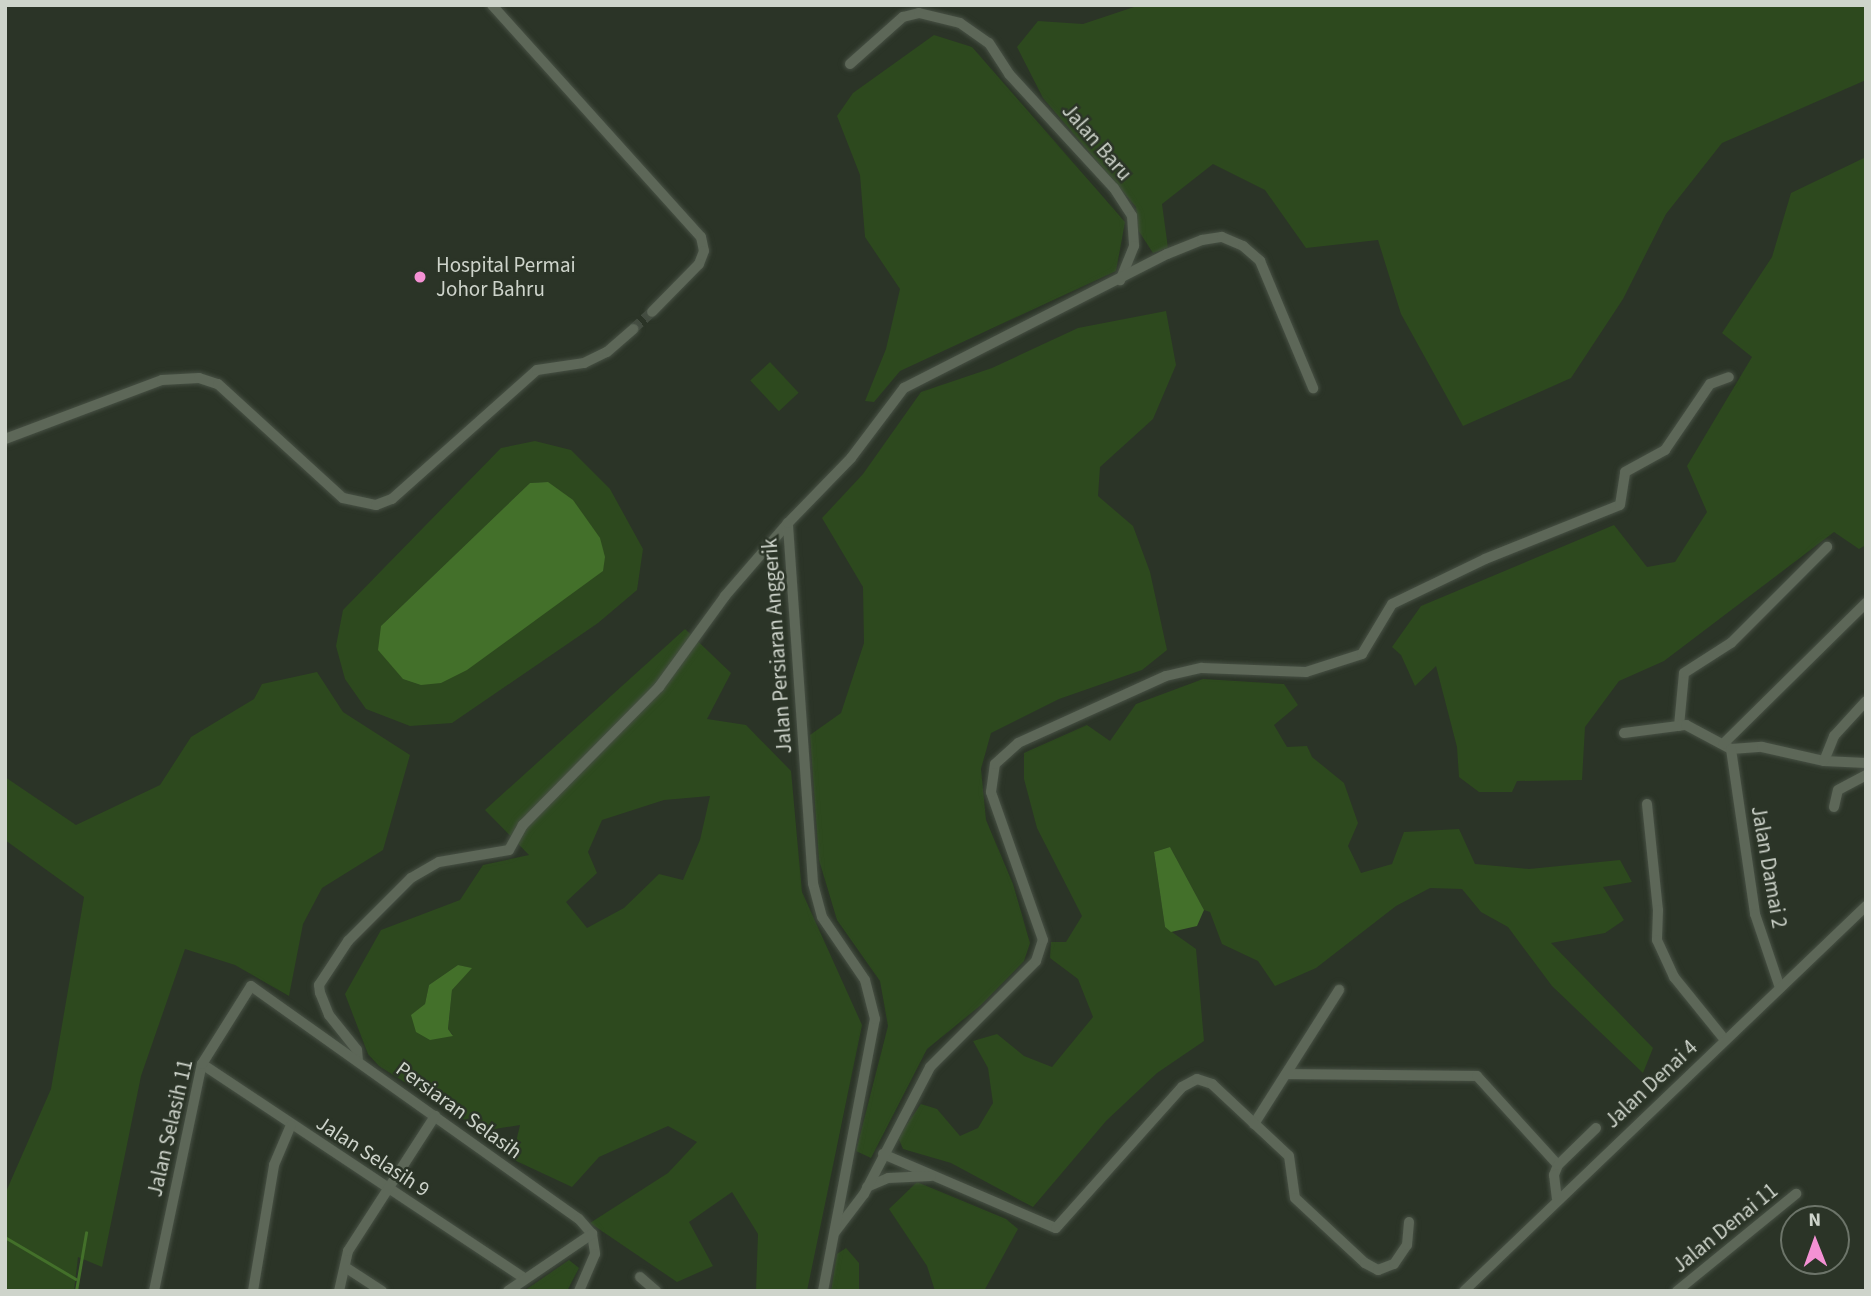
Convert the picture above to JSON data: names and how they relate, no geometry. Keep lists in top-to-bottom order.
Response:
{
  "streets": {
    "street": [
      "Jalan Baru",
      "Jalan Persiaran Anggerik",
      "Jalan Damai 2",
      "Jalan Denai 4",
      "Persiaran Selasih",
      "Jalan Selasih 11",
      "Jalan Selasih 9",
      "Jalan Denai 11"
    ]
  },
  "crossings": [
    ["Jalan Baru", "Jalan Persiaran Anggerik"],
    ["Jalan Damai 2", "Jalan Denai 4"],
    ["Persiaran Selasih", "Jalan Selasih 11"],
    ["Jalan Selasih 11", "Jalan Selasih 9"]
  ],
  "places": ["Hospital Permai Johor Bahru"],
  "north": "top"
}
